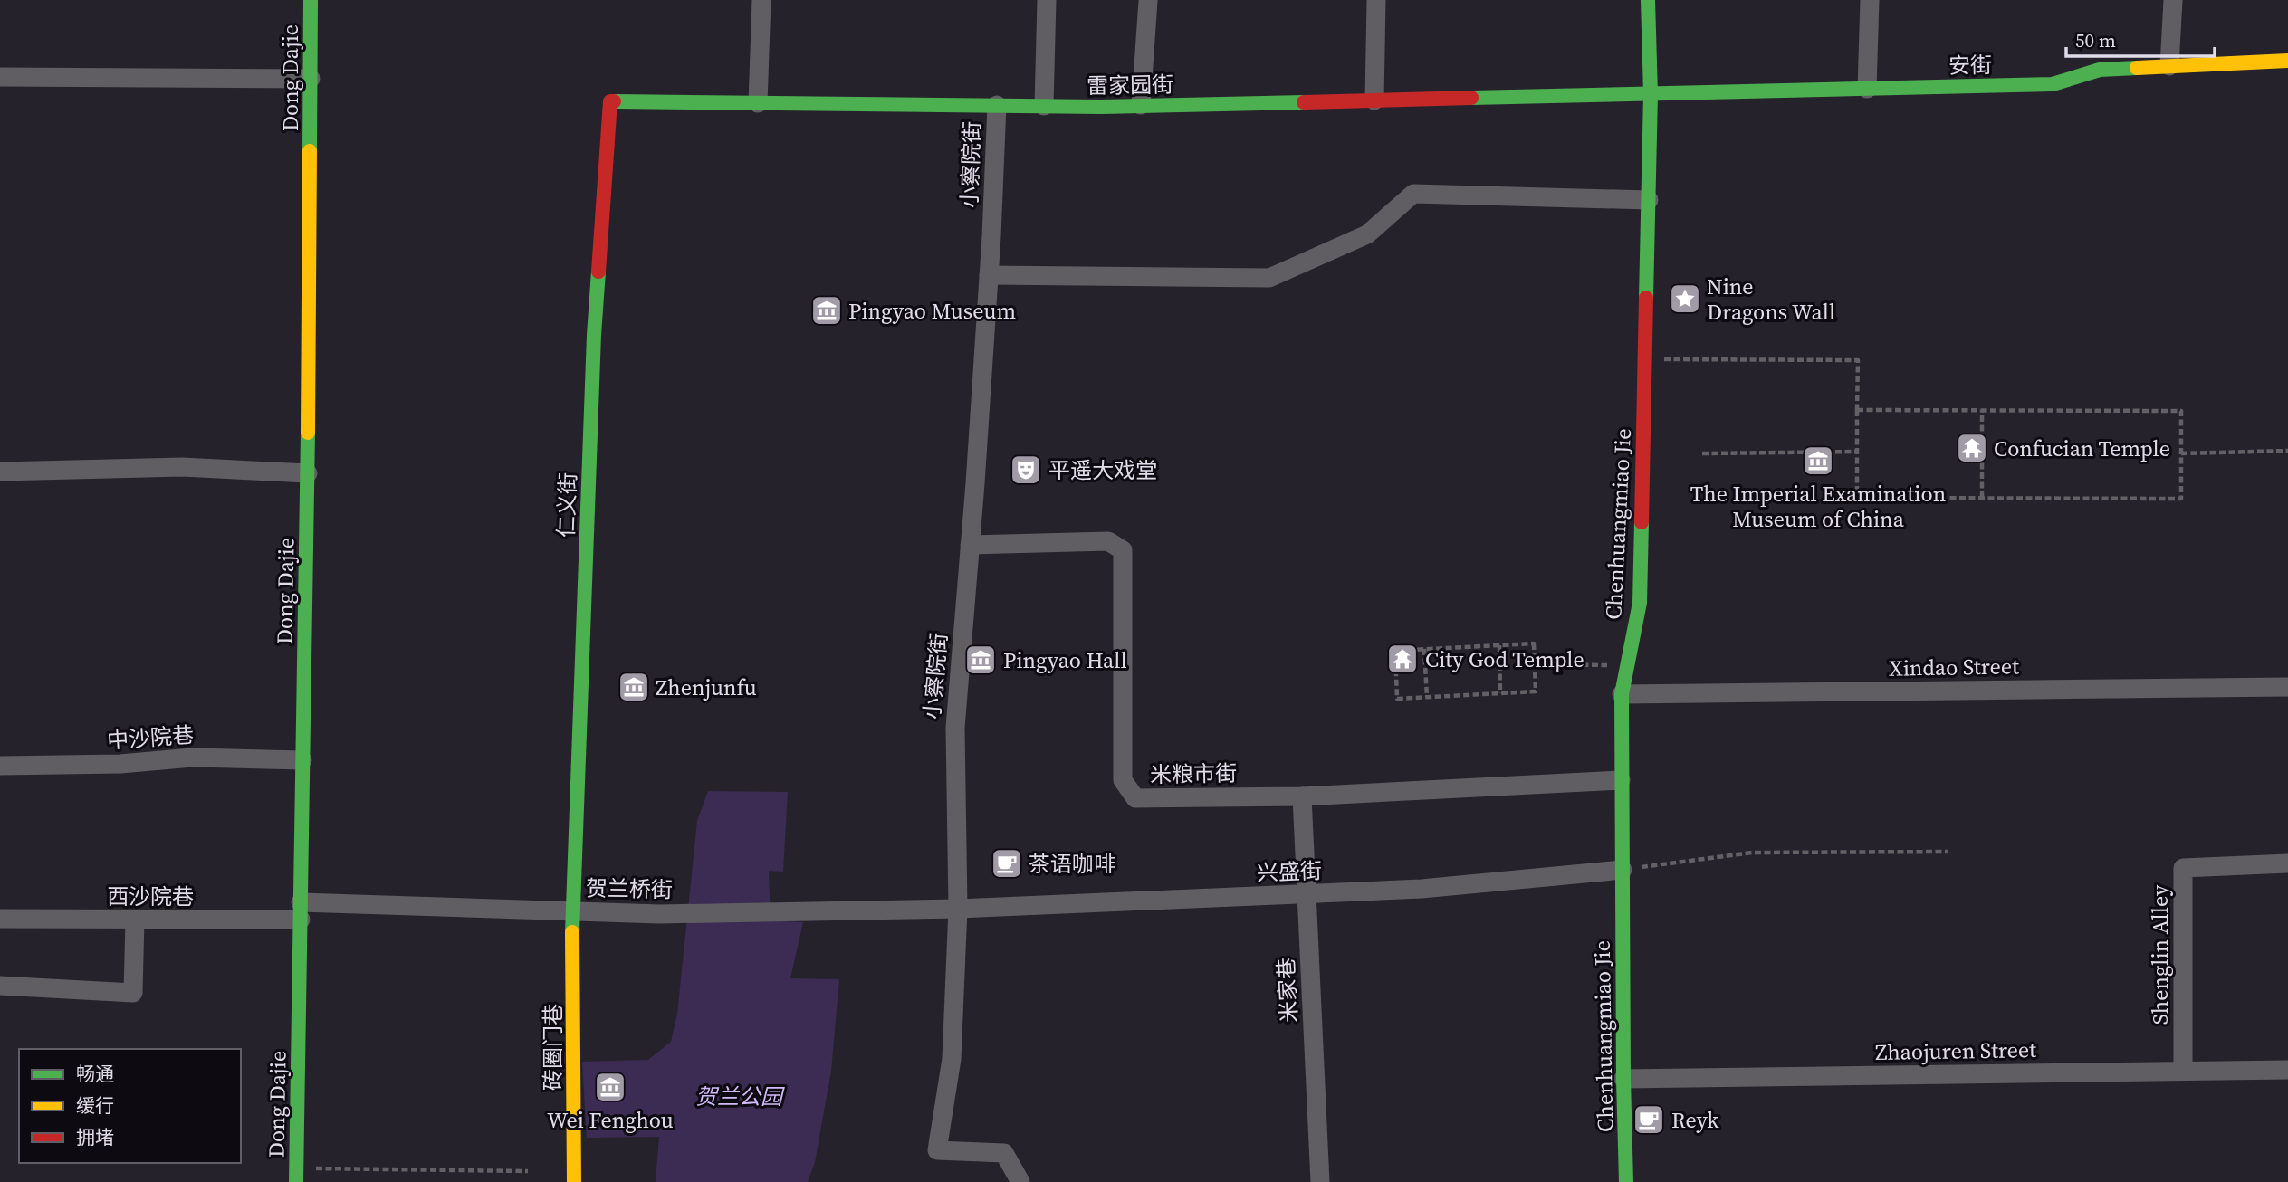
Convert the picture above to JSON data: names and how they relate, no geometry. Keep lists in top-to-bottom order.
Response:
{
  "streets": {
    "street": [
      "安街",
      "Dong Dajie",
      "雷家园街",
      "小察院街",
      "仁义街",
      "Chenhuangmiao Jie",
      "Xindao Street",
      "中沙院巷",
      "米粮市街",
      "兴盛街",
      "贺兰桥街",
      "西沙院巷",
      "Shenglin Alley",
      "米家巷",
      "砖圈门巷",
      "Zhaojuren Street"
    ]
  },
  "crossings": [
    ["安街", "雷家园街"],
    ["安街", "Chenhuangmiao Jie"],
    ["Dong Dajie", "中沙院巷"],
    ["Dong Dajie", "贺兰桥街"],
    ["Dong Dajie", "西沙院巷"],
    ["雷家园街", "小察院街"],
    ["雷家园街", "仁义街"],
    ["雷家园街", "Chenhuangmiao Jie"],
    ["小察院街", "米粮市街"],
    ["小察院街", "兴盛街"],
    ["小察院街", "贺兰桥街"],
    ["仁义街", "贺兰桥街"],
    ["仁义街", "砖圈门巷"],
    ["Chenhuangmiao Jie", "Xindao Street"],
    ["Chenhuangmiao Jie", "米粮市街"],
    ["Chenhuangmiao Jie", "兴盛街"],
    ["Chenhuangmiao Jie", "Zhaojuren Street"],
    ["米粮市街", "米家巷"],
    ["兴盛街", "贺兰桥街"],
    ["兴盛街", "米家巷"],
    ["贺兰桥街", "西沙院巷"],
    ["贺兰桥街", "砖圈门巷"],
    ["Shenglin Alley", "Zhaojuren Street"]
  ],
  "parks": ["贺兰公园"],
  "places": {
    "place": ["Nine Dragons Wall"],
    "museum": [
      "Pingyao Museum",
      "The Imperial Examination Museum of China",
      "Pingyao Hall",
      "Zhenjunfu",
      "Wei Fenghou"
    ],
    "temple": ["Confucian Temple", "City God Temple"],
    "theatre": ["平遥大戏堂"],
    "cafe": ["茶语咖啡", "Reyk"]
  },
  "legend": ["畅通", "缓行", "拥堵"],
  "scale_bar": "50 m"
}
